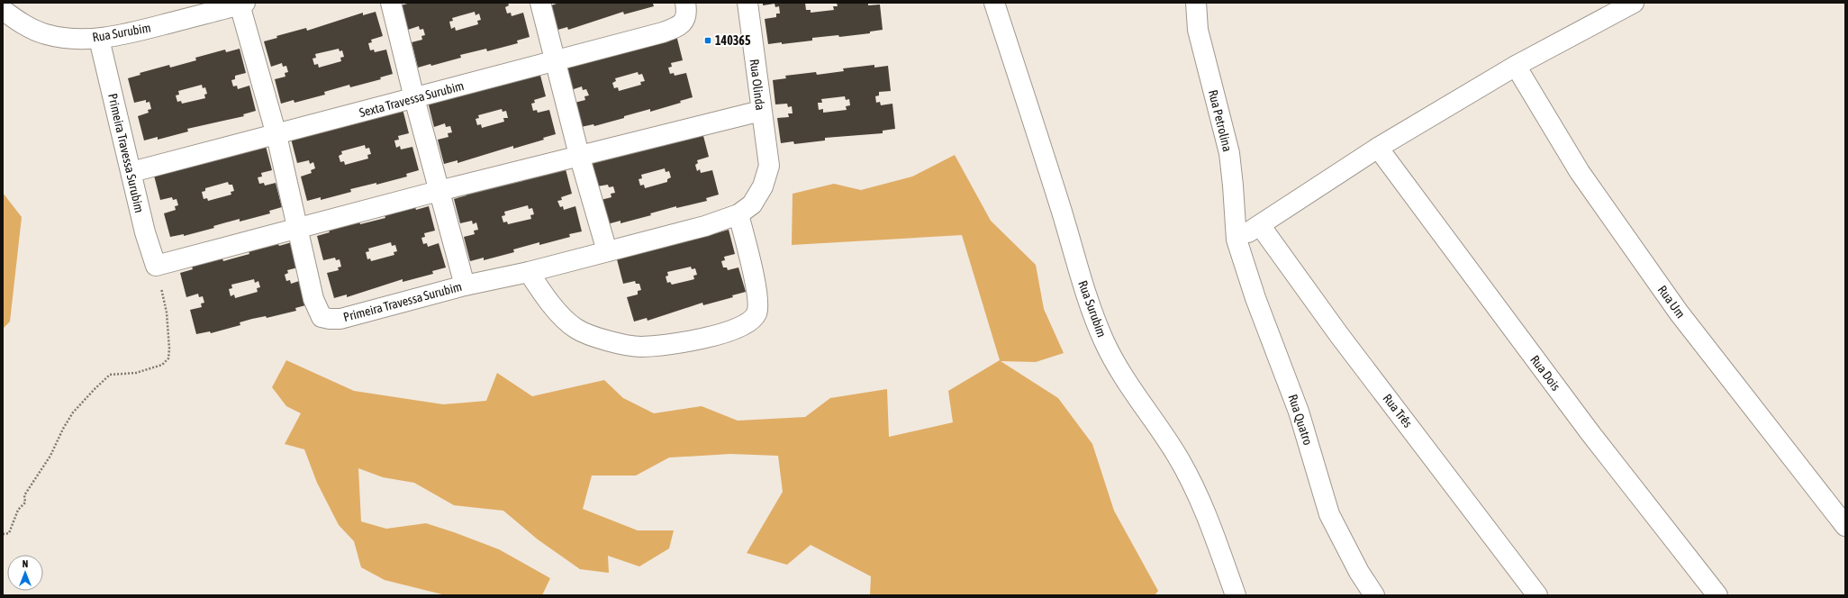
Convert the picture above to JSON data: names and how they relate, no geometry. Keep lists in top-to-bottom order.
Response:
{
  "streets": {
    "street": [
      "Rua Surubim",
      "Rua Olinda",
      "Sexta Travessa Surubim",
      "Rua Petrolina",
      "Primeira Travessa Surubim",
      "Rua Um",
      "Rua Dois",
      "Rua Três",
      "Rua Quatro"
    ]
  },
  "crossings": [
    ["Rua Surubim", "Primeira Travessa Surubim"],
    ["Rua Olinda", "Primeira Travessa Surubim"],
    ["Sexta Travessa Surubim", "Primeira Travessa Surubim"],
    ["Rua Petrolina", "Rua Quatro"]
  ],
  "places": {
    "transit": ["140365"]
  },
  "north": "top"
}
